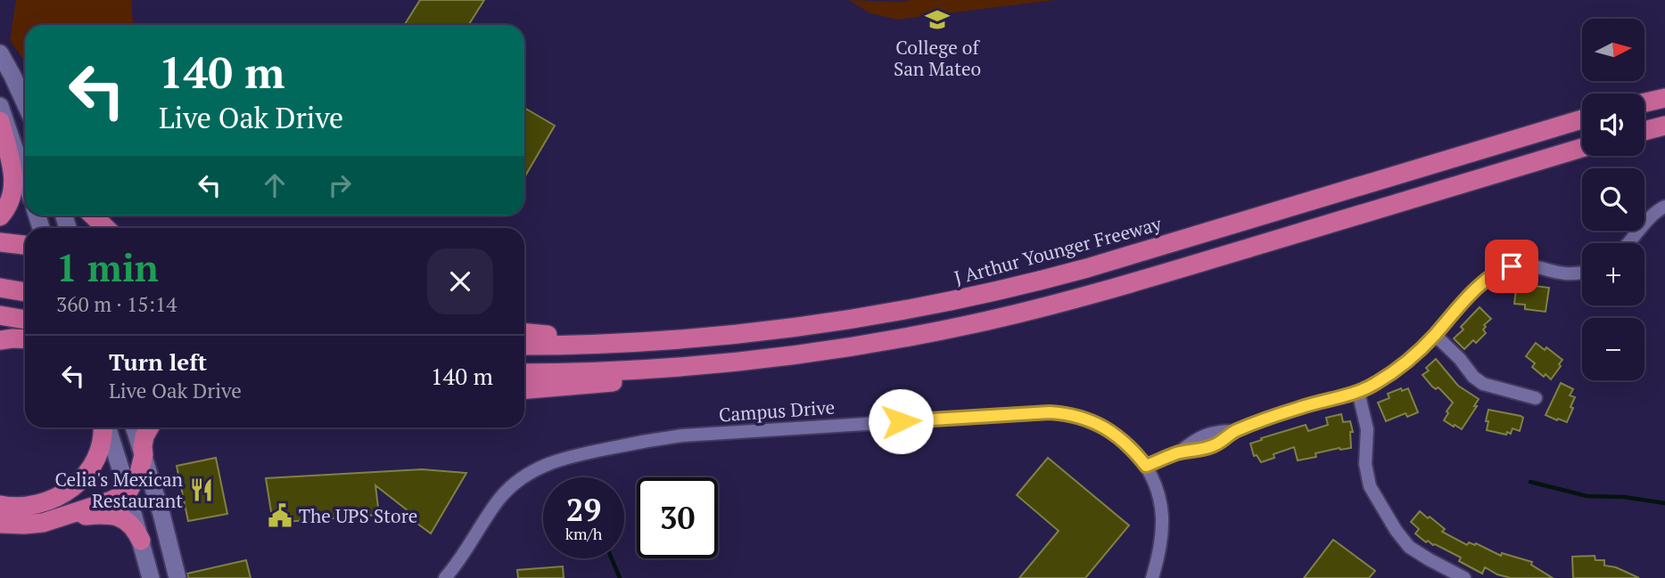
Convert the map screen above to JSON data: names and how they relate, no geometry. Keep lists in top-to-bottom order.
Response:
{
  "streets": {
    "highway": ["J Arthur Younger Freeway"],
    "street": ["Campus Drive"]
  },
  "places": {
    "school or university": ["College of San Mateo"],
    "restaurant": ["Celia's Mexican Restaurant"],
    "public building": ["The UPS Store"]
  },
  "north": "right",
  "page": {
    "map_buttons": ["+", "−"],
    "turn": ["140 m", "Live Oak Drive"],
    "heading": ["1 min", "360 m · 15:14"],
    "list": [
      {
        "name": "Turn left",
        "note": "Live Oak Drive",
        "value": "140 m"
      }
    ],
    "speed": "29 km/h",
    "limit": "30"
  }
}
